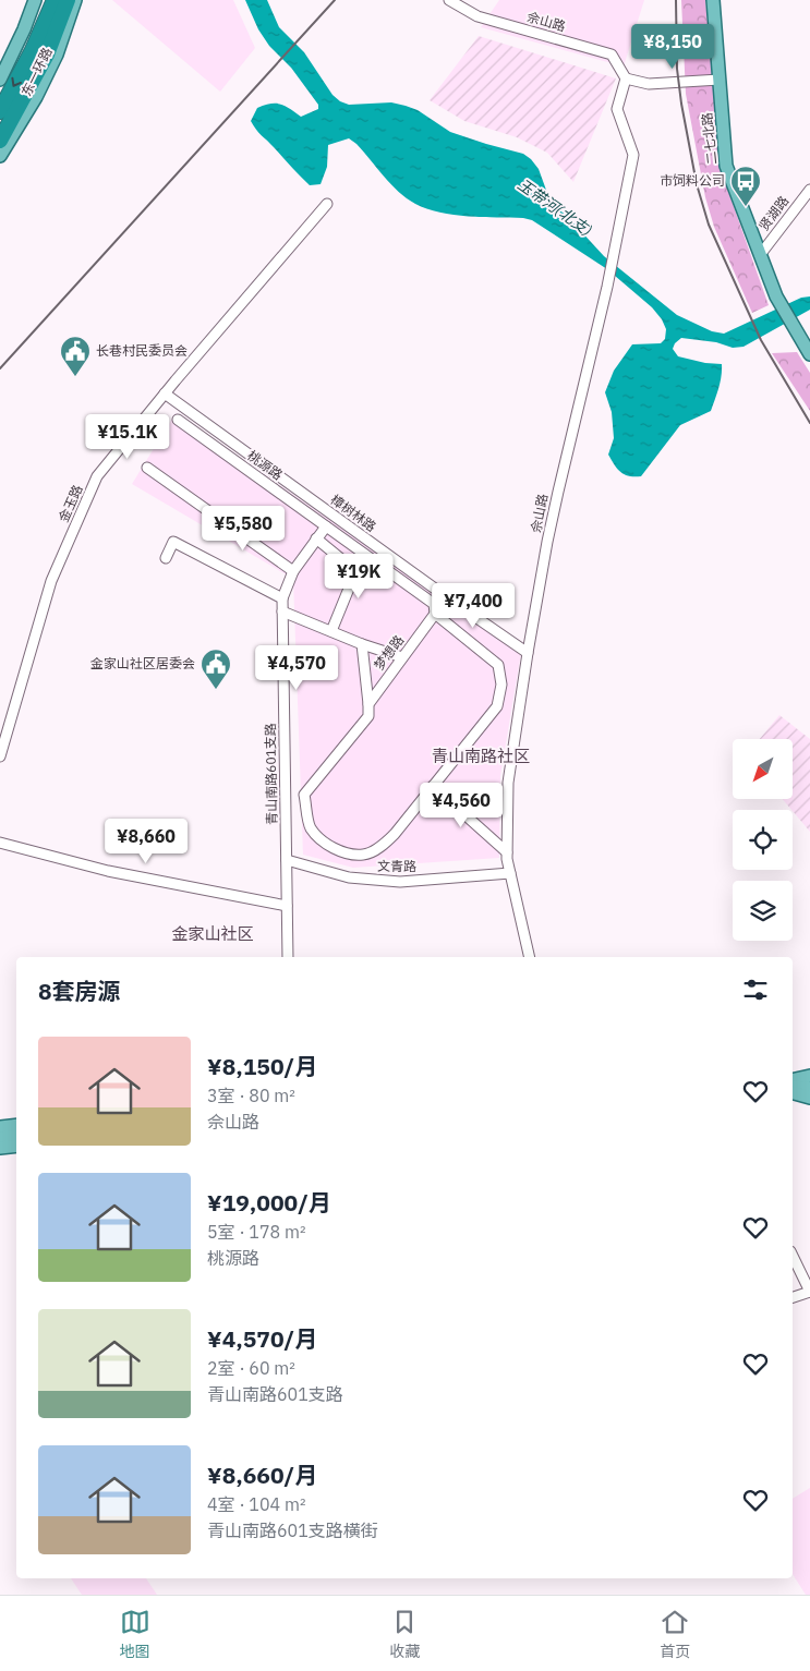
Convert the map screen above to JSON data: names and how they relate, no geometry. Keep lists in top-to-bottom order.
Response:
{
  "streets": {
    "highway": ["东一环路"],
    "main road": ["二七北路"],
    "street": [
      "佘山路",
      "贤湖路",
      "桃源路",
      "金玉路",
      "樟树林路",
      "梦想路",
      "青山南路601支路",
      "文青路"
    ]
  },
  "crossings": [
    ["佘山路", "樟树林路"],
    ["佘山路", "文青路"],
    ["二七北路", "贤湖路"],
    ["桃源路", "梦想路"],
    ["金玉路", "樟树林路"],
    ["青山南路601支路", "文青路"]
  ],
  "districts": ["青山南路社区", "金家山社区"],
  "water": ["玉带河(北支)"],
  "places": {
    "bus stop": ["市饲料公司"],
    "public building": ["长巷村民委员会", "金家山社区居委会"]
  },
  "north": "bottom left",
  "page": {
    "price": [
      "¥8,150",
      "¥15.1K",
      "¥5,580",
      "¥19K",
      "¥7,400",
      "¥4,570",
      "¥4,560",
      "¥8,660"
    ],
    "heading": "8套房源",
    "list": [
      {
        "name": "¥8,150/月",
        "note": "3室 · 80 m² · 佘山路"
      },
      {
        "name": "¥19,000/月",
        "note": "5室 · 178 m² · 桃源路"
      },
      {
        "name": "¥4,570/月",
        "note": "2室 · 60 m² · 青山南路601支路"
      },
      {
        "name": "¥8,660/月",
        "note": "4室 · 104 m² · 青山南路601支路横街"
      }
    ],
    "tabs": ["地图", "收藏", "首页"]
  }
}
